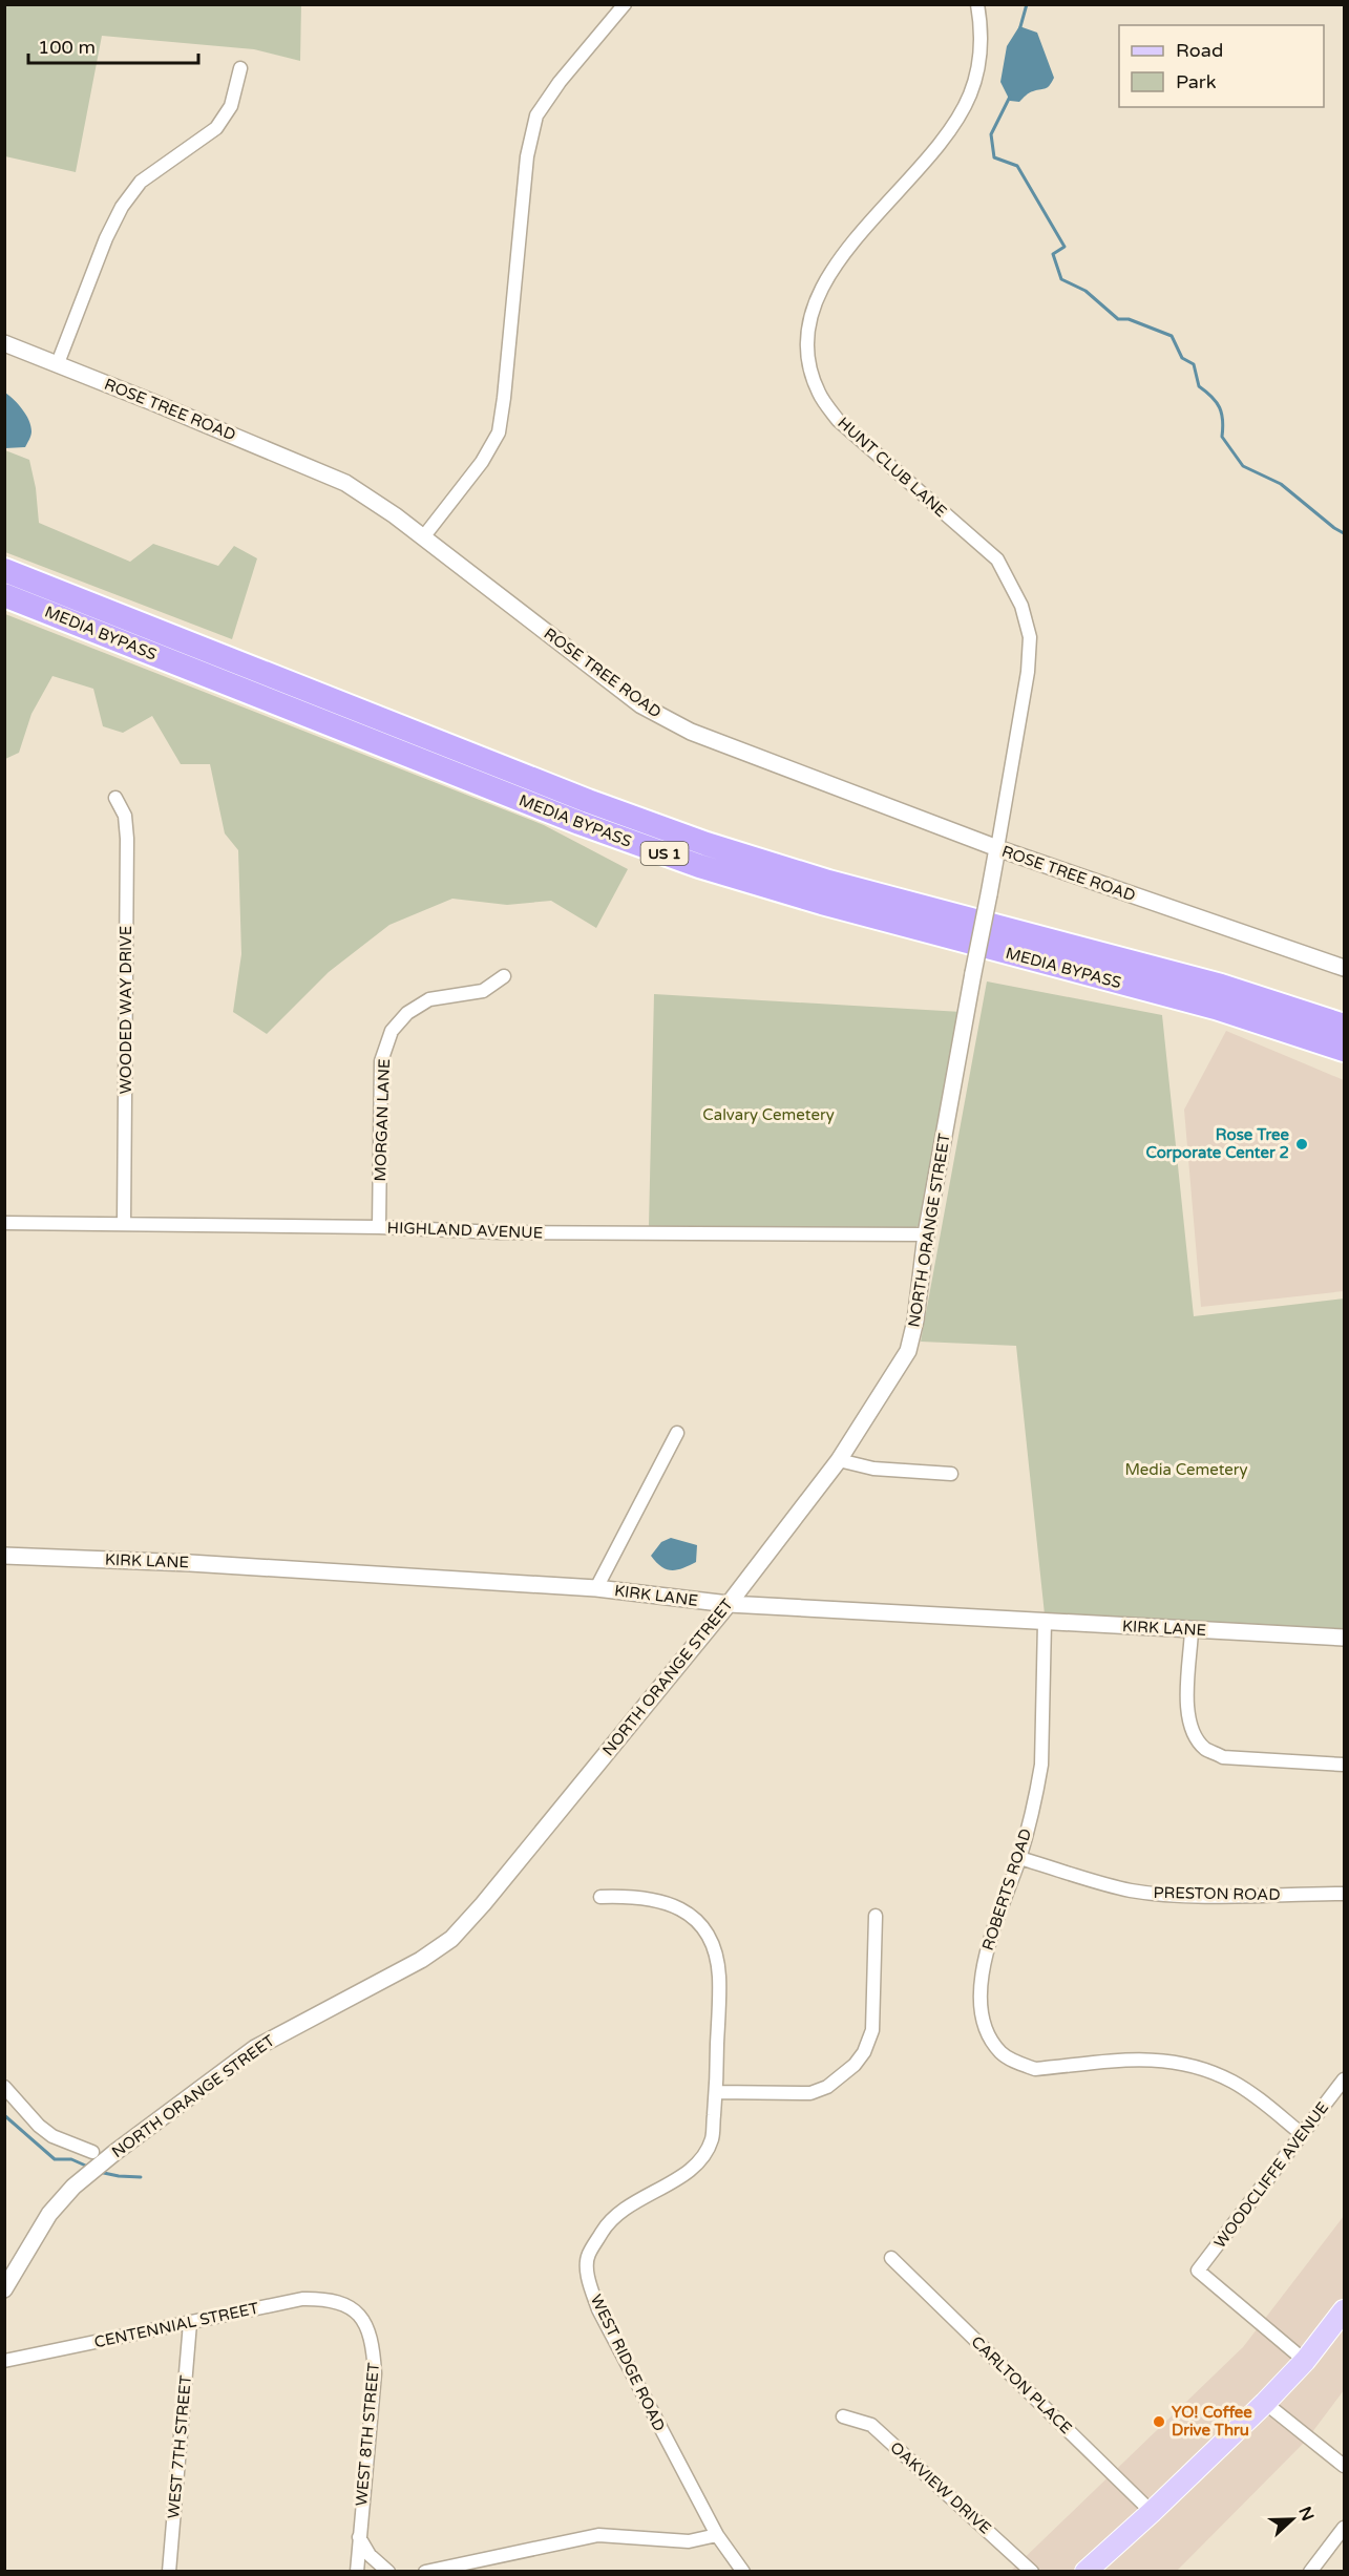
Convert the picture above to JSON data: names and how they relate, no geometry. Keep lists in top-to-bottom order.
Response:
{
  "streets": {
    "highway": ["MEDIA BYPASS", "US 1"],
    "street": [
      "ROSE TREE ROAD",
      "HUNT CLUB LANE",
      "WOODED WAY DRIVE",
      "MORGAN LANE",
      "HIGHLAND AVENUE",
      "NORTH ORANGE STREET",
      "KIRK LANE",
      "ROBERTS ROAD",
      "PRESTON ROAD",
      "WOODCLIFFE AVENUE",
      "CENTENNIAL STREET",
      "WEST RIDGE ROAD",
      "CARLTON PLACE",
      "WEST 8TH STREET",
      "WEST 7TH STREET",
      "OAKVIEW DRIVE"
    ]
  },
  "crossings": [
    ["ROSE TREE ROAD", "HUNT CLUB LANE"],
    ["ROSE TREE ROAD", "NORTH ORANGE STREET"],
    ["HUNT CLUB LANE", "NORTH ORANGE STREET"],
    ["WOODED WAY DRIVE", "HIGHLAND AVENUE"],
    ["MORGAN LANE", "HIGHLAND AVENUE"],
    ["HIGHLAND AVENUE", "NORTH ORANGE STREET"],
    ["NORTH ORANGE STREET", "KIRK LANE"],
    ["KIRK LANE", "ROBERTS ROAD"],
    ["ROBERTS ROAD", "PRESTON ROAD"],
    ["ROBERTS ROAD", "WOODCLIFFE AVENUE"],
    ["CENTENNIAL STREET", "WEST 8TH STREET"],
    ["CENTENNIAL STREET", "WEST 7TH STREET"]
  ],
  "parks": ["Calvary Cemetery", "Media Cemetery"],
  "places": ["Rose Tree Corporate Center 2", "YO! Coffee Drive Thru"],
  "legend": ["Road", "Park"],
  "scale_bar": "100 m",
  "north": "right"
}
